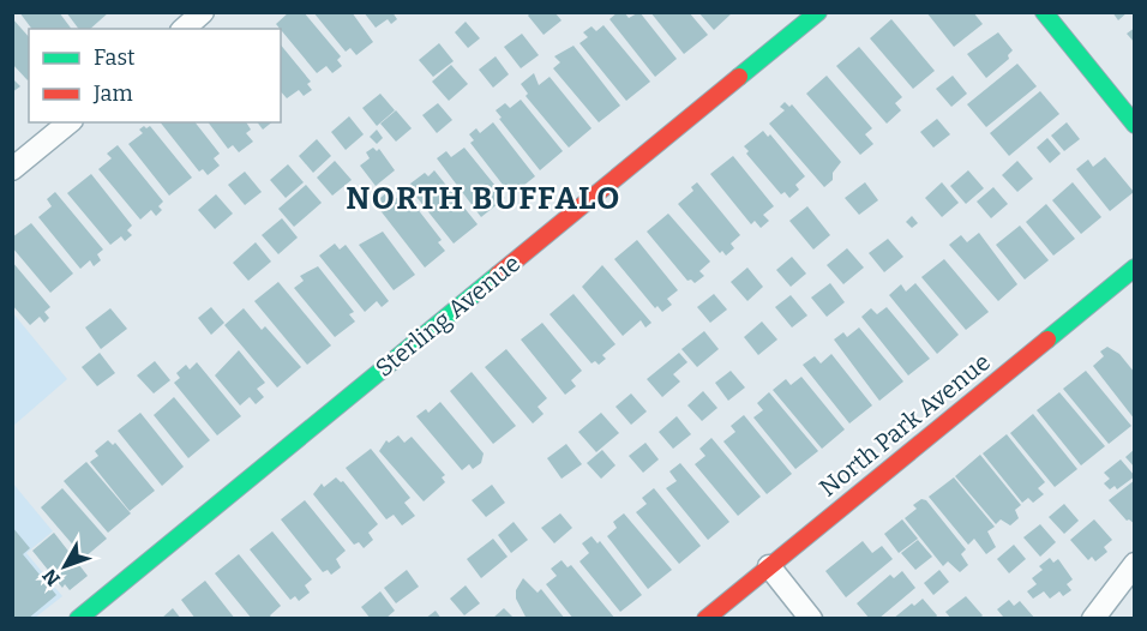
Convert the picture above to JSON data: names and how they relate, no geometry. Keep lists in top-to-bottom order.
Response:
{
  "streets": {
    "street": ["Sterling Avenue", "North Park Avenue"]
  },
  "districts": ["NORTH BUFFALO"],
  "legend": ["Fast", "Jam"],
  "north": "bottom left"
}
